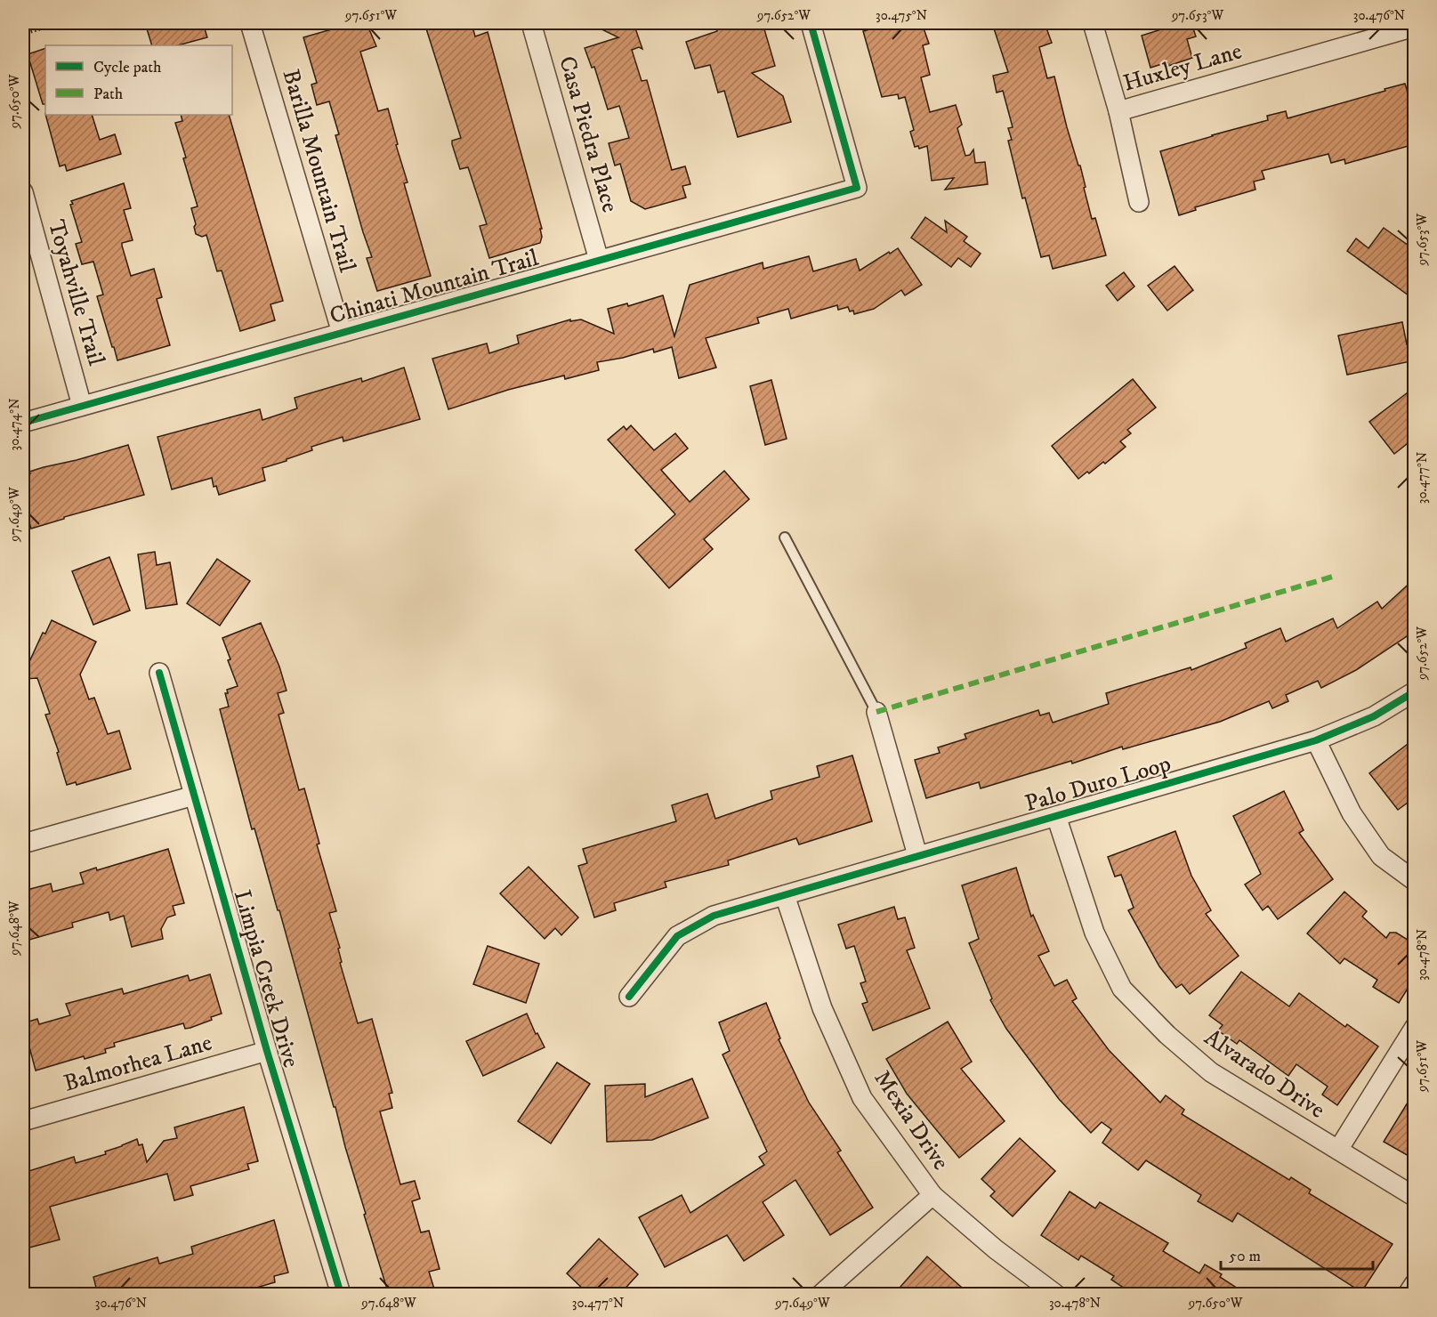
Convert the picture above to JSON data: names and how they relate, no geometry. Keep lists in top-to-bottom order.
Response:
{
  "streets": {
    "street": [
      "Huxley Lane",
      "Casa Piedra Place",
      "Barilla Mountain Trail",
      "Chinati Mountain Trail",
      "Toyahville Trail",
      "Palo Duro Loop",
      "Limpia Creek Drive",
      "Balmorhea Lane",
      "Alvarado Drive",
      "Mexia Drive"
    ]
  },
  "crossings": [
    ["Casa Piedra Place", "Chinati Mountain Trail"],
    ["Barilla Mountain Trail", "Chinati Mountain Trail"],
    ["Chinati Mountain Trail", "Toyahville Trail"],
    ["Palo Duro Loop", "Alvarado Drive"],
    ["Palo Duro Loop", "Mexia Drive"],
    ["Limpia Creek Drive", "Balmorhea Lane"]
  ],
  "legend": ["Cycle path", "Path"],
  "scale_bar": "50 m",
  "coordinates": [
    "97.651°W",
    "97.652°W",
    "30.475°N",
    "97.653°W",
    "30.476°N",
    "97.650°W",
    "30.474°N",
    "30.477°N",
    "97.649°W",
    "97.648°W",
    "30.478°N"
  ]
}
